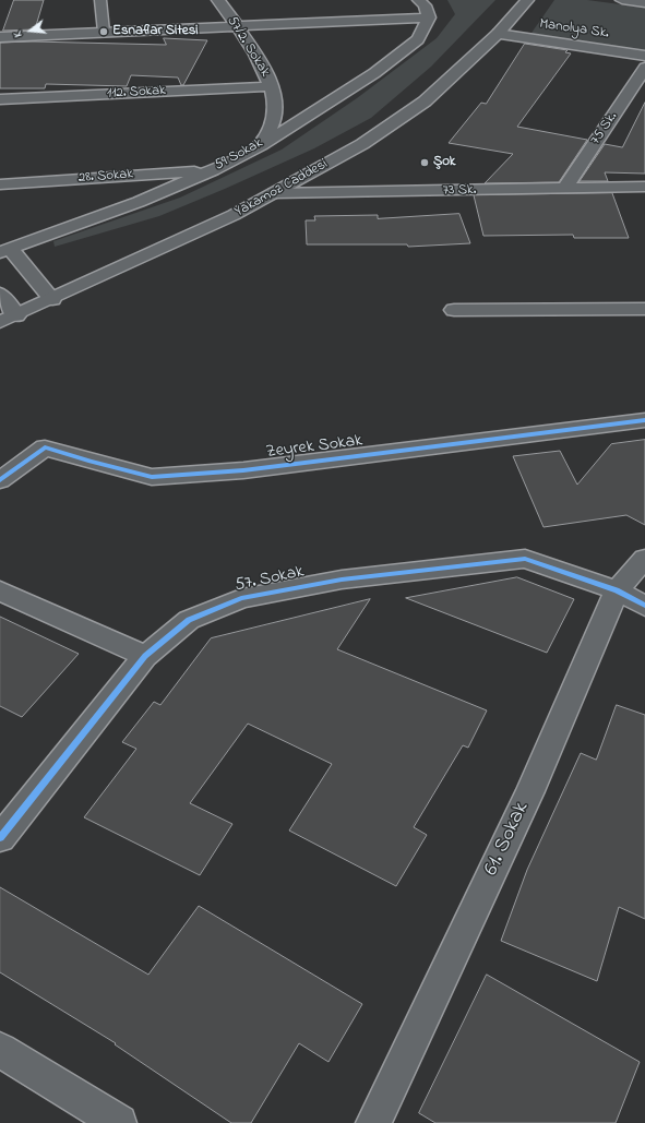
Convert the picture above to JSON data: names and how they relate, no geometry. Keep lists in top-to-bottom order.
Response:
{
  "streets": {
    "street": [
      "Manolya Sk.",
      "57/2. Sokak",
      "112. Sokak",
      "75 Sk.",
      "59 Sokak",
      "28. Sokak",
      "Yakamoz Caddesi",
      "73 Sk.",
      "Zeyrek Sokak",
      "57. Sokak",
      "61. Sokak"
    ]
  },
  "crossings": [
    ["Manolya Sk.", "Yakamoz Caddesi"],
    ["57/2. Sokak", "112. Sokak"],
    ["57/2. Sokak", "59 Sokak"],
    ["75 Sk.", "73 Sk."],
    ["59 Sokak", "28. Sokak"],
    ["Yakamoz Caddesi", "73 Sk."],
    ["57. Sokak", "61. Sokak"]
  ],
  "places": ["Esnaflar Sitesi", "Şok"],
  "north": "left"
}
